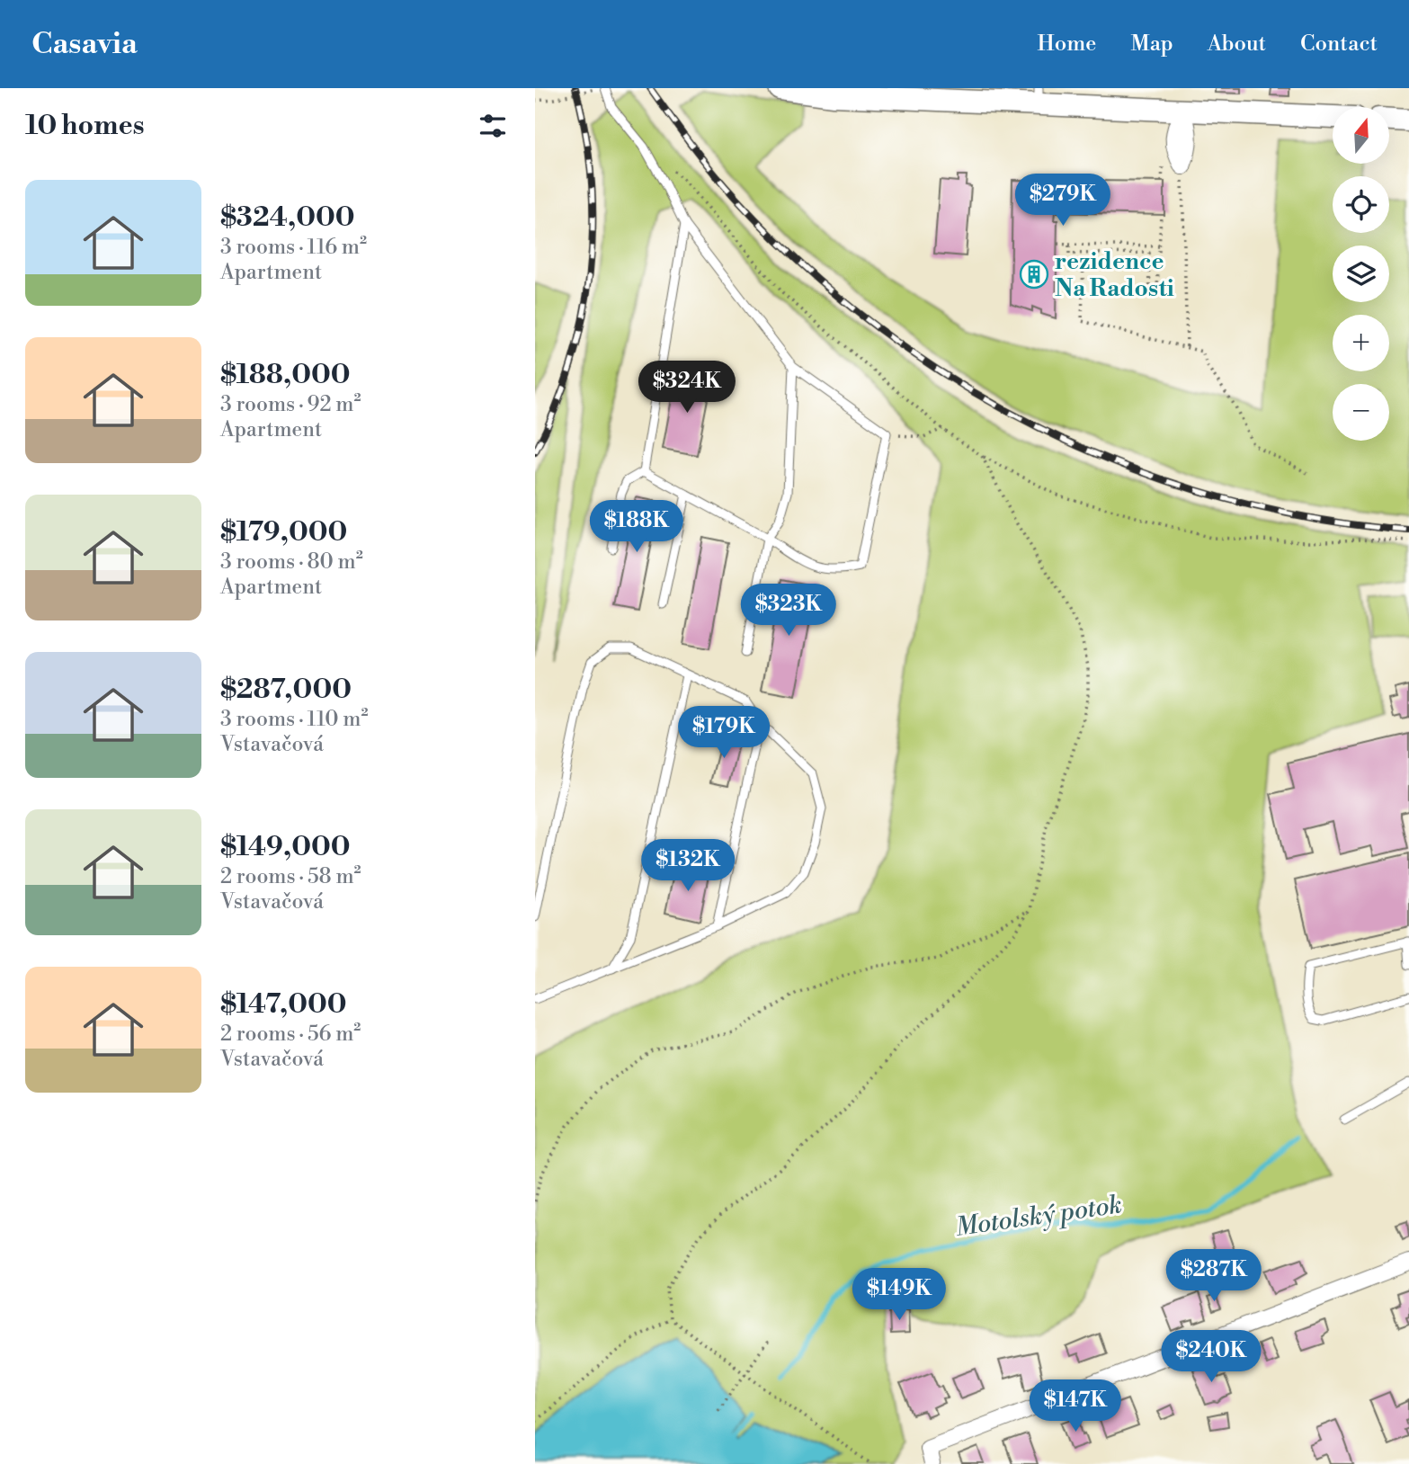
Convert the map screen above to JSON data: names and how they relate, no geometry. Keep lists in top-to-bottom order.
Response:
{
  "water": ["Motolský potok"],
  "places": {
    "building": ["rezidence Na Radosti"]
  },
  "north": "top",
  "page": {
    "header": "Casavia",
    "nav": [
      "Home",
      "Map",
      "About",
      "Contact"
    ],
    "heading": "10 homes",
    "map_buttons": ["+", "−"],
    "list": [
      {
        "name": "$324,000",
        "note": "3 rooms · 116 m² · Apartment"
      },
      {
        "name": "$188,000",
        "note": "3 rooms · 92 m² · Apartment"
      },
      {
        "name": "$179,000",
        "note": "3 rooms · 80 m² · Apartment"
      },
      {
        "name": "$287,000",
        "note": "3 rooms · 110 m² · Vstavačová"
      },
      {
        "name": "$149,000",
        "note": "2 rooms · 58 m² · Vstavačová"
      },
      {
        "name": "$147,000",
        "note": "2 rooms · 56 m² · Vstavačová"
      }
    ],
    "price": [
      "$279K",
      "$324K",
      "$188K",
      "$323K",
      "$179K",
      "$132K",
      "$287K",
      "$149K",
      "$240K",
      "$147K"
    ]
  }
}
